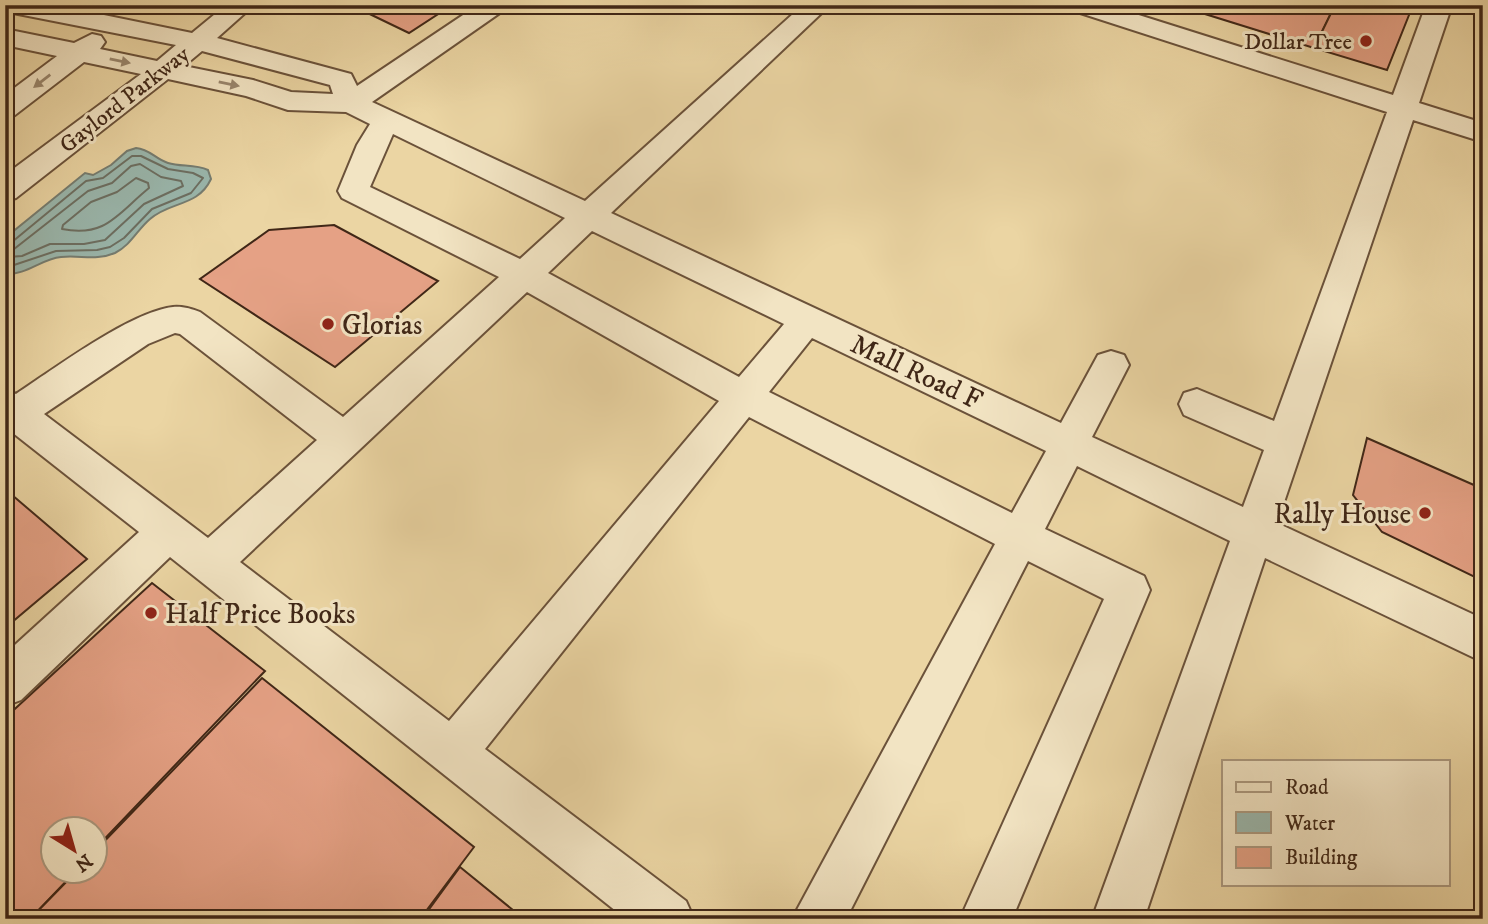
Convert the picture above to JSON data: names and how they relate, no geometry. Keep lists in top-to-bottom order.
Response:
{
  "streets": {
    "street": ["Gaylord Parkway", "Mall Road F"]
  },
  "crossings": [
    ["Gaylord Parkway", "Mall Road F"]
  ],
  "places": [
    "Dollar Tree",
    "Glorias",
    "Rally House",
    "Half Price Books"
  ],
  "legend": ["Road", "Water", "Building"],
  "north": "bottom right"
}
